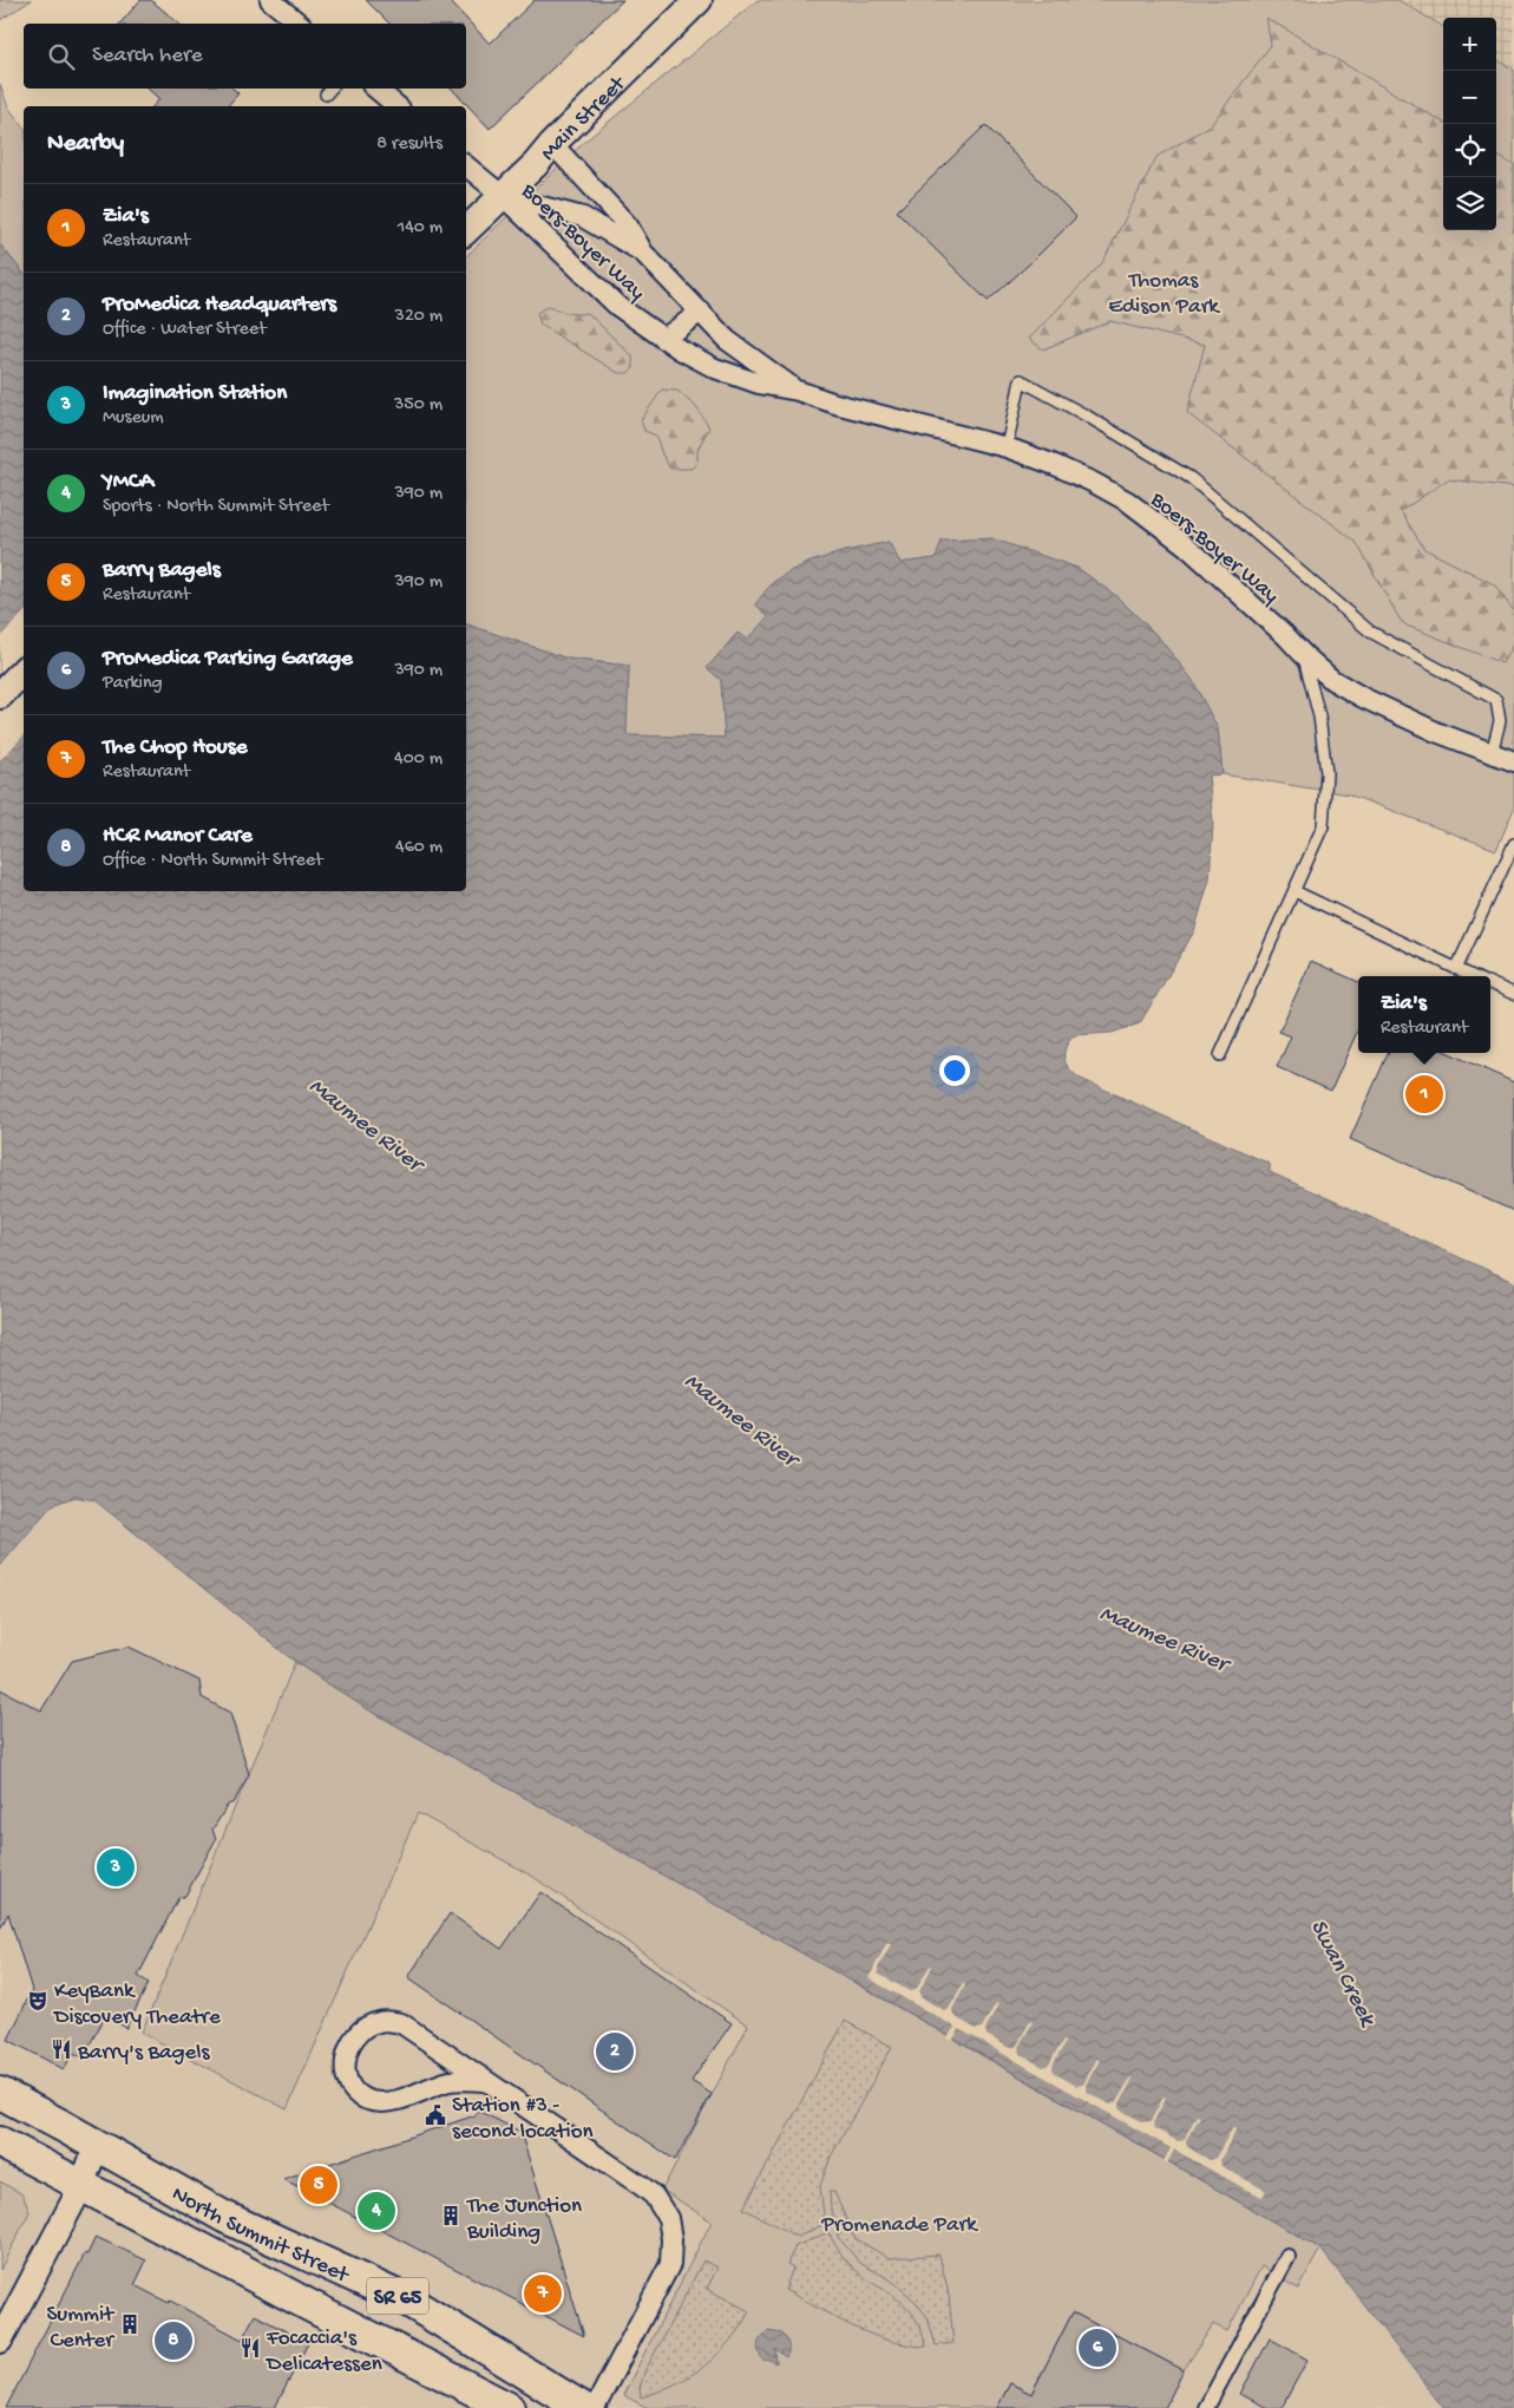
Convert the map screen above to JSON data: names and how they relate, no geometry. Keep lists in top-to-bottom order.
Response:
{
  "streets": {
    "main road": ["Main Street", "North Summit Street", "SR 65"],
    "street": ["Boers-Boyer Way"]
  },
  "crossings": [
    ["Main Street", "Boers-Boyer Way"]
  ],
  "water": ["Maumee River", "Swan Creek"],
  "parks": ["Thomas Edison Park", "Promenade Park"],
  "places": {
    "theatre": ["KeyBank Discovery Theatre"],
    "restaurant": ["Barry's Bagels", "Focaccia's Delicatessen"],
    "public building": ["Station #3 - second location"],
    "building": ["The Junction Building", "Summit Center"]
  },
  "page": {
    "map_buttons": ["+", "−"],
    "search": "Search here",
    "heading": ["Nearby", "8 results"],
    "list": [
      {
        "mark": "1",
        "name": "Zia's",
        "note": "Restaurant",
        "value": "140 m"
      },
      {
        "mark": "2",
        "name": "ProMedica Headquarters",
        "note": "Office · Water Street",
        "value": "320 m"
      },
      {
        "mark": "3",
        "name": "Imagination Station",
        "note": "Museum",
        "value": "350 m"
      },
      {
        "mark": "4",
        "name": "YMCA",
        "note": "Sports · North Summit Street",
        "value": "390 m"
      },
      {
        "mark": "5",
        "name": "Barry Bagels",
        "note": "Restaurant",
        "value": "390 m"
      },
      {
        "mark": "6",
        "name": "ProMedica Parking Garage",
        "note": "Parking",
        "value": "390 m"
      },
      {
        "mark": "7",
        "name": "The Chop House",
        "note": "Restaurant",
        "value": "400 m"
      },
      {
        "mark": "8",
        "name": "HCR Manor Care",
        "note": "Office · North Summit Street",
        "value": "460 m"
      }
    ],
    "popup": ["Zia's", "Restaurant"],
    "pins": [
      "1",
      "3",
      "2",
      "5",
      "4",
      "7",
      "8",
      "6"
    ]
  }
}
